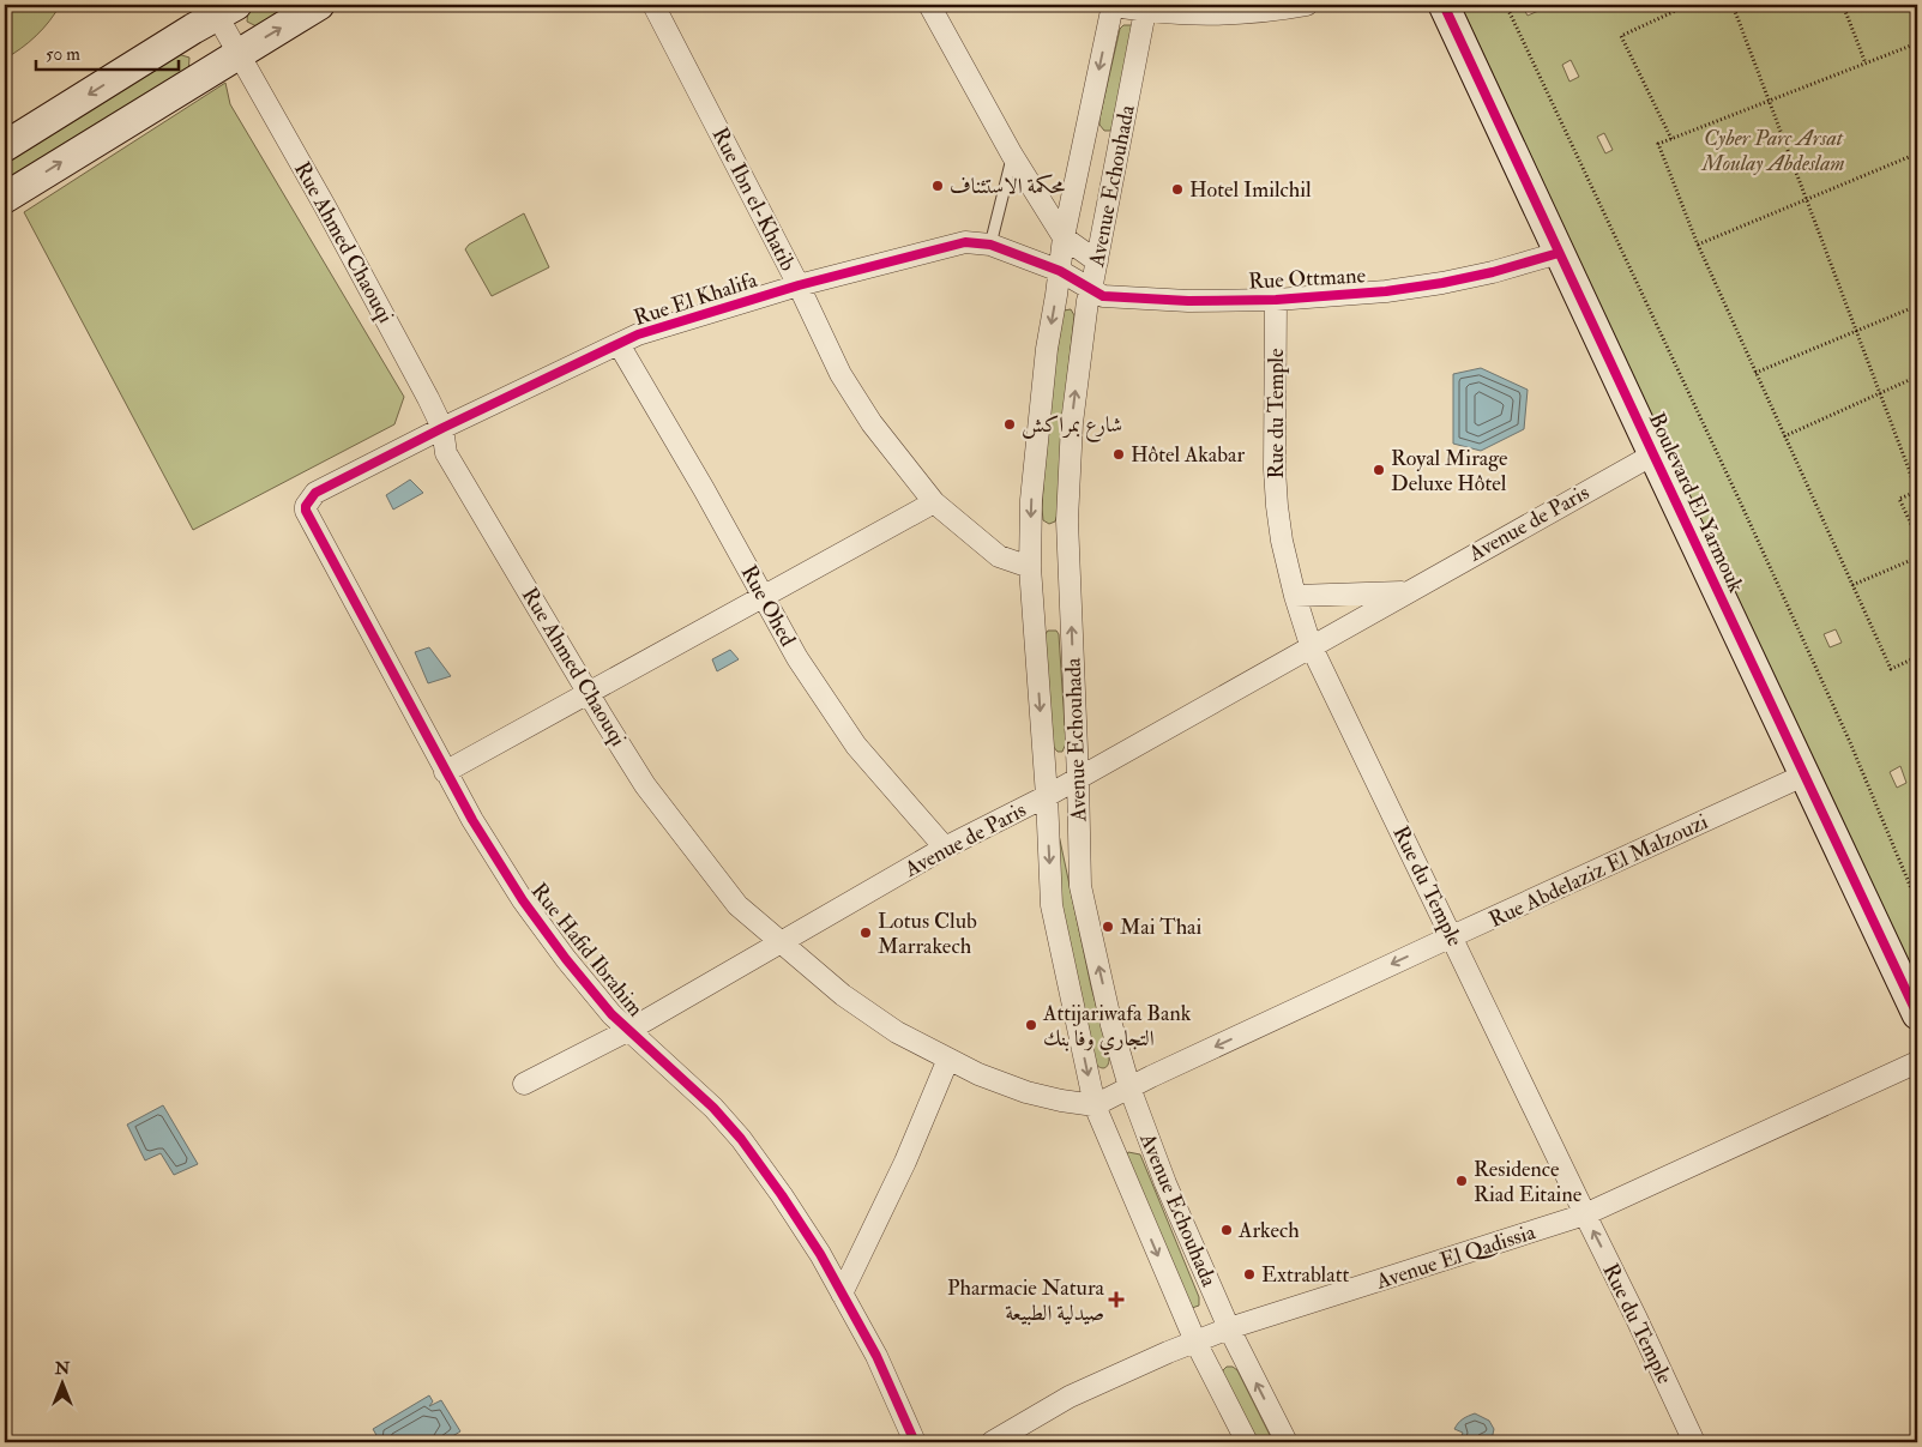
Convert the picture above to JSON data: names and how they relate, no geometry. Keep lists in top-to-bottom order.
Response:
{
  "streets": {
    "main road": ["Boulevard El Yarmouk"],
    "street": [
      "Avenue Echouhada",
      "Rue Ibn el-Khatib",
      "Rue Ahmed Chaouqi",
      "Rue Ottmane",
      "Rue El Khalifa",
      "Rue du Temple",
      "Avenue de Paris",
      "Rue Ohed",
      "Rue Abdelaziz El Malzouzi",
      "Rue Hafid Ibrahim",
      "Avenue El Qadissia"
    ]
  },
  "crossings": [
    ["Avenue Echouhada", "Rue Ibn el-Khatib"],
    ["Avenue Echouhada", "Rue Ahmed Chaouqi"],
    ["Avenue Echouhada", "Rue Ottmane"],
    ["Avenue Echouhada", "Rue El Khalifa"],
    ["Avenue Echouhada", "Avenue de Paris"],
    ["Avenue Echouhada", "Rue Abdelaziz El Malzouzi"],
    ["Avenue Echouhada", "Avenue El Qadissia"],
    ["Rue Ibn el-Khatib", "Rue El Khalifa"],
    ["Rue Ahmed Chaouqi", "Rue El Khalifa"],
    ["Rue Ahmed Chaouqi", "Avenue de Paris"],
    ["Rue Ottmane", "Rue El Khalifa"],
    ["Rue Ottmane", "Rue du Temple"],
    ["Rue Ottmane", "Boulevard El Yarmouk"],
    ["Rue El Khalifa", "Rue Ohed"],
    ["Rue El Khalifa", "Rue Hafid Ibrahim"],
    ["Rue du Temple", "Avenue de Paris"],
    ["Rue du Temple", "Rue Abdelaziz El Malzouzi"],
    ["Rue du Temple", "Avenue El Qadissia"],
    ["Boulevard El Yarmouk", "Avenue de Paris"],
    ["Boulevard El Yarmouk", "Rue Abdelaziz El Malzouzi"],
    ["Avenue de Paris", "Rue Ohed"],
    ["Avenue de Paris", "Rue Hafid Ibrahim"]
  ],
  "one_way": ["Rue Abdelaziz El Malzouzi"],
  "parks": ["Cyber Parc Arsat Moulay Abdeslam"],
  "places": {
    "other": [
      "محكمة الاستئناف",
      "Hotel Imilchil",
      "شارع بمراكش",
      "Hôtel Akabar",
      "Royal Mirage Deluxe Hôtel",
      "Mai Thai",
      "Lotus Club Marrakech",
      "Attijariwafa Bank التجاري وفا بنك",
      "Residence Riad Eitaine",
      "Arkech",
      "Extrablatt"
    ],
    "health": ["Pharmacie Natura صيدلية الطبيعة"]
  },
  "scale_bar": "50 m",
  "north": "top"
}
